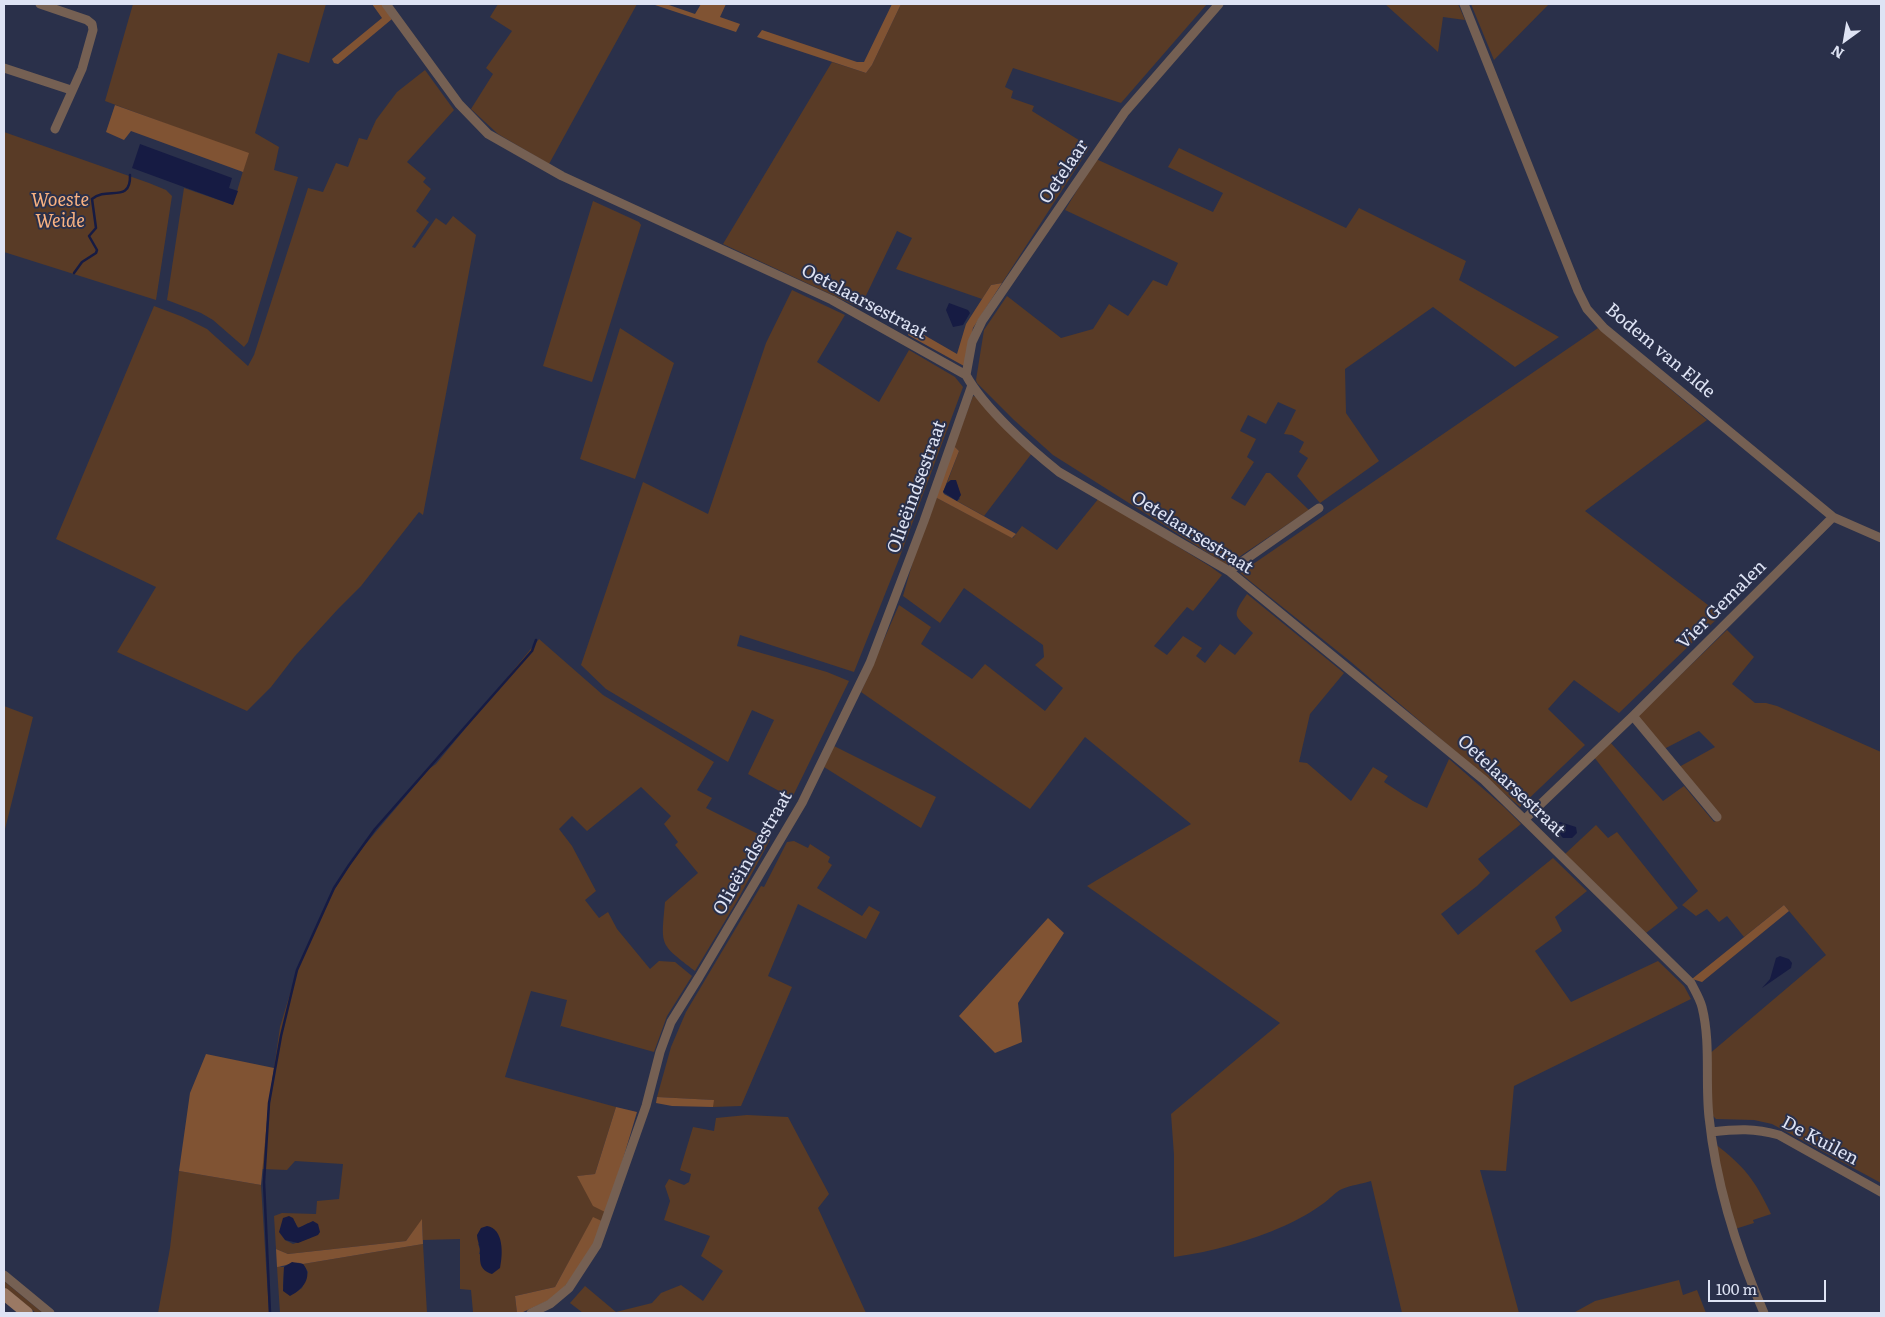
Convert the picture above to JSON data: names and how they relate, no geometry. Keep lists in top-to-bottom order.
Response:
{
  "streets": {
    "street": [
      "Oetelaar",
      "Oetelaarsestraat",
      "Bodem van Elde",
      "Olieëindsestraat",
      "Vier Gemalen",
      "De Kuilen"
    ]
  },
  "crossings": [
    ["Oetelaar", "Oetelaarsestraat"],
    ["Oetelaarsestraat", "Olieëindsestraat"],
    ["Oetelaarsestraat", "Vier Gemalen"],
    ["Oetelaarsestraat", "De Kuilen"],
    ["Bodem van Elde", "Vier Gemalen"]
  ],
  "parks": ["Woeste Weide"],
  "scale_bar": "100 m",
  "north": "bottom left"
}
